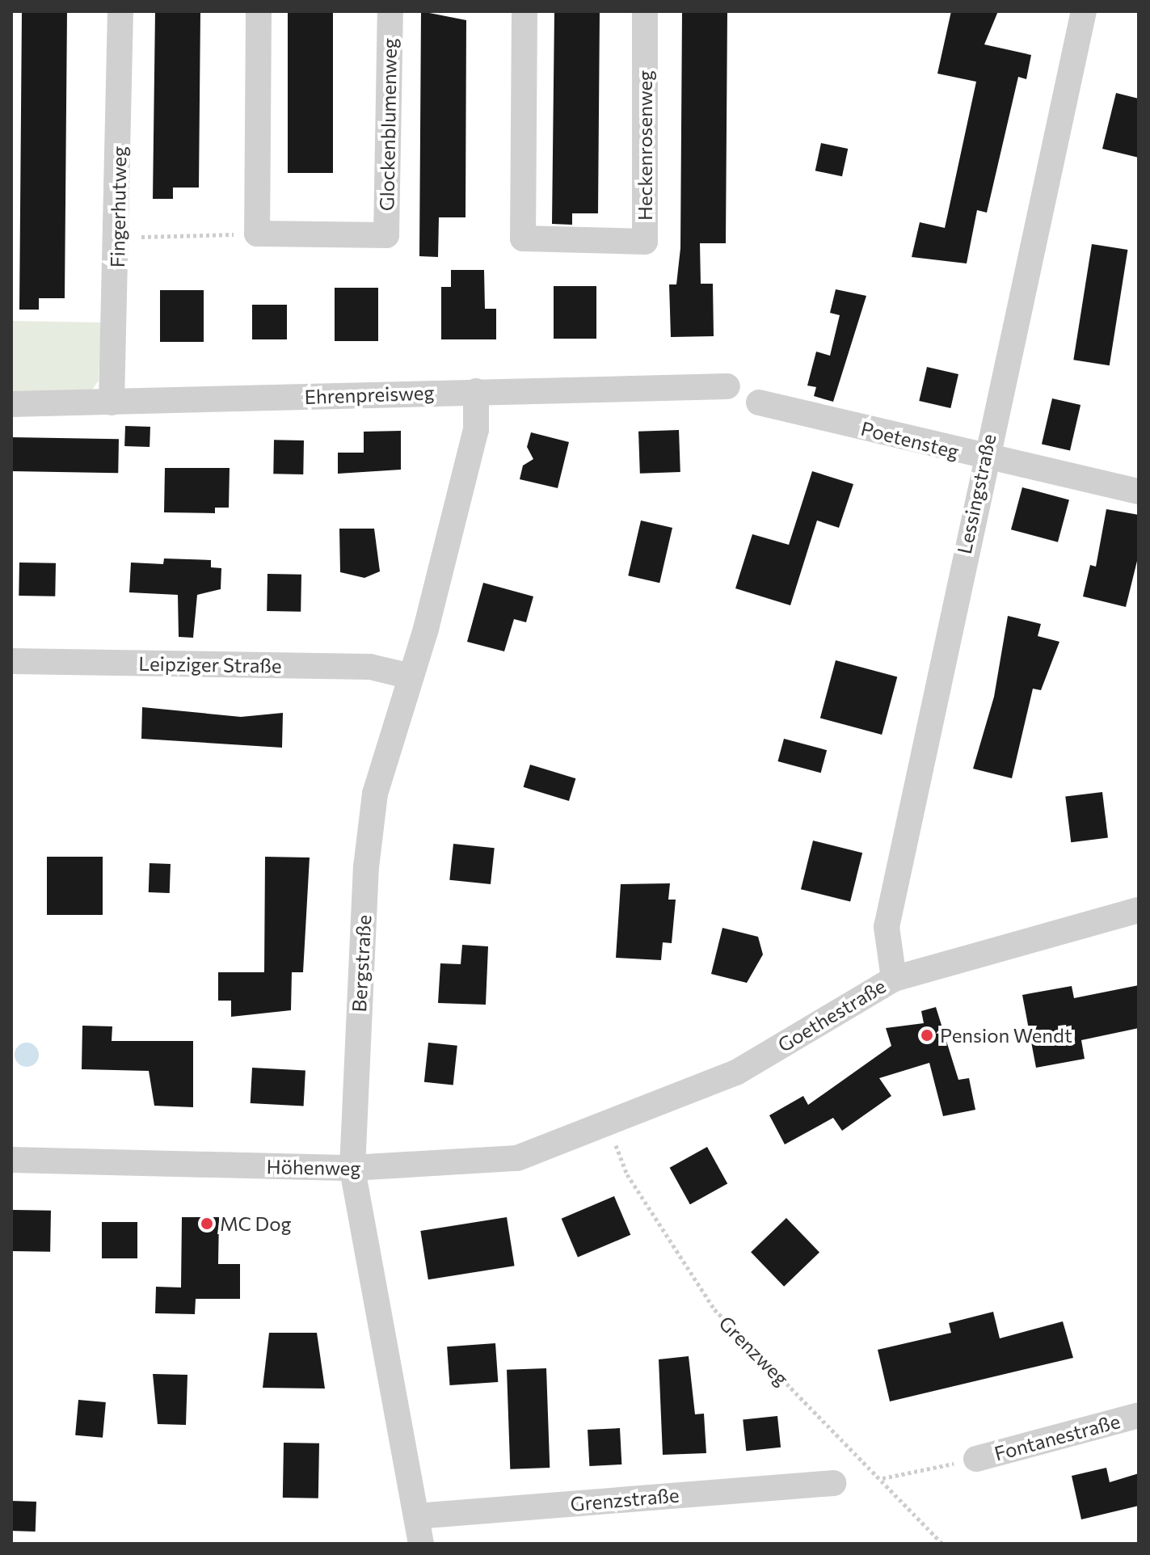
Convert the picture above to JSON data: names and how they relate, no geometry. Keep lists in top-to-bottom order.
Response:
{
  "streets": {
    "street": [
      "Glockenblumenweg",
      "Heckenrosenweg",
      "Fingerhutweg",
      "Ehrenpreisweg",
      "Poetensteg",
      "Lessingstraße",
      "Leipziger Straße",
      "Bergstraße",
      "Goethestraße",
      "Höhenweg",
      "Fontanestraße",
      "Grenzstraße"
    ],
    "path": ["Grenzweg"]
  },
  "crossings": [
    ["Fingerhutweg", "Ehrenpreisweg"],
    ["Ehrenpreisweg", "Bergstraße"],
    ["Poetensteg", "Lessingstraße"],
    ["Lessingstraße", "Goethestraße"],
    ["Leipziger Straße", "Bergstraße"],
    ["Bergstraße", "Höhenweg"],
    ["Bergstraße", "Grenzstraße"],
    ["Goethestraße", "Höhenweg"],
    ["Goethestraße", "Grenzweg"],
    ["Höhenweg", "Grenzweg"]
  ],
  "places": ["Pension Wendt", "MC Dog"]
}
